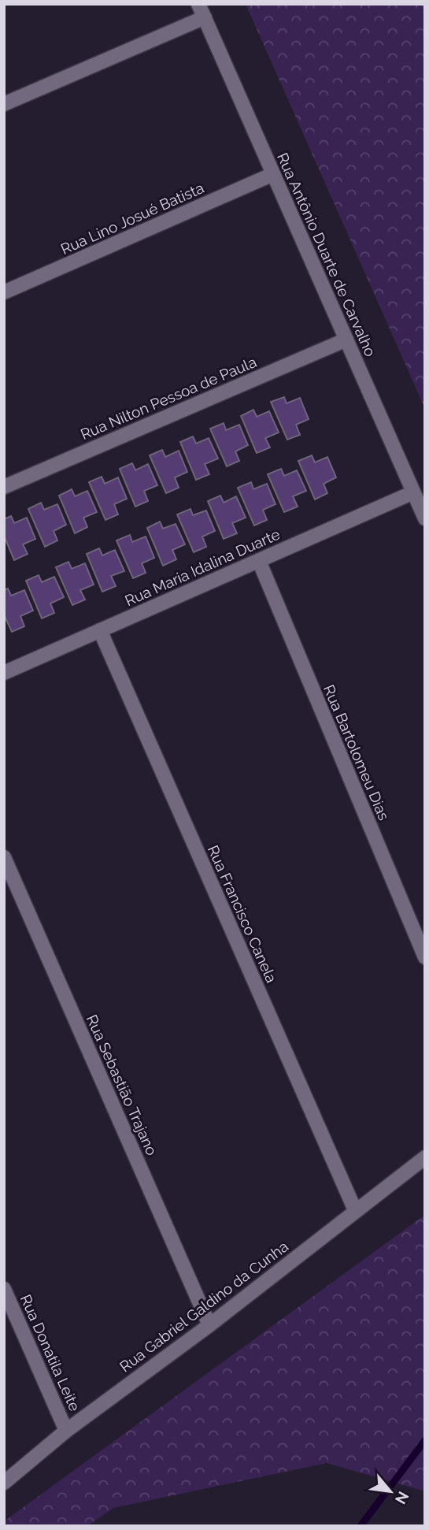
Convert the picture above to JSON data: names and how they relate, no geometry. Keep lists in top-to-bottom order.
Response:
{
  "streets": {
    "street": [
      "Rua Lino Josué Batista",
      "Rua Antônio Duarte de Carvalho",
      "Rua Nilton Pessoa de Paula",
      "Rua Maria Idalina Duarte",
      "Rua Bartolomeu Dias",
      "Rua Francisco Canela",
      "Rua Sebastião Trajano",
      "Rua Gabriel Galdino da Cunha",
      "Rua Donatila Leite"
    ]
  },
  "crossings": [
    ["Rua Lino Josué Batista", "Rua Antônio Duarte de Carvalho"],
    ["Rua Antônio Duarte de Carvalho", "Rua Nilton Pessoa de Paula"],
    ["Rua Antônio Duarte de Carvalho", "Rua Maria Idalina Duarte"],
    ["Rua Maria Idalina Duarte", "Rua Bartolomeu Dias"],
    ["Rua Maria Idalina Duarte", "Rua Francisco Canela"],
    ["Rua Francisco Canela", "Rua Gabriel Galdino da Cunha"],
    ["Rua Sebastião Trajano", "Rua Gabriel Galdino da Cunha"],
    ["Rua Gabriel Galdino da Cunha", "Rua Donatila Leite"]
  ],
  "north": "bottom right"
}
